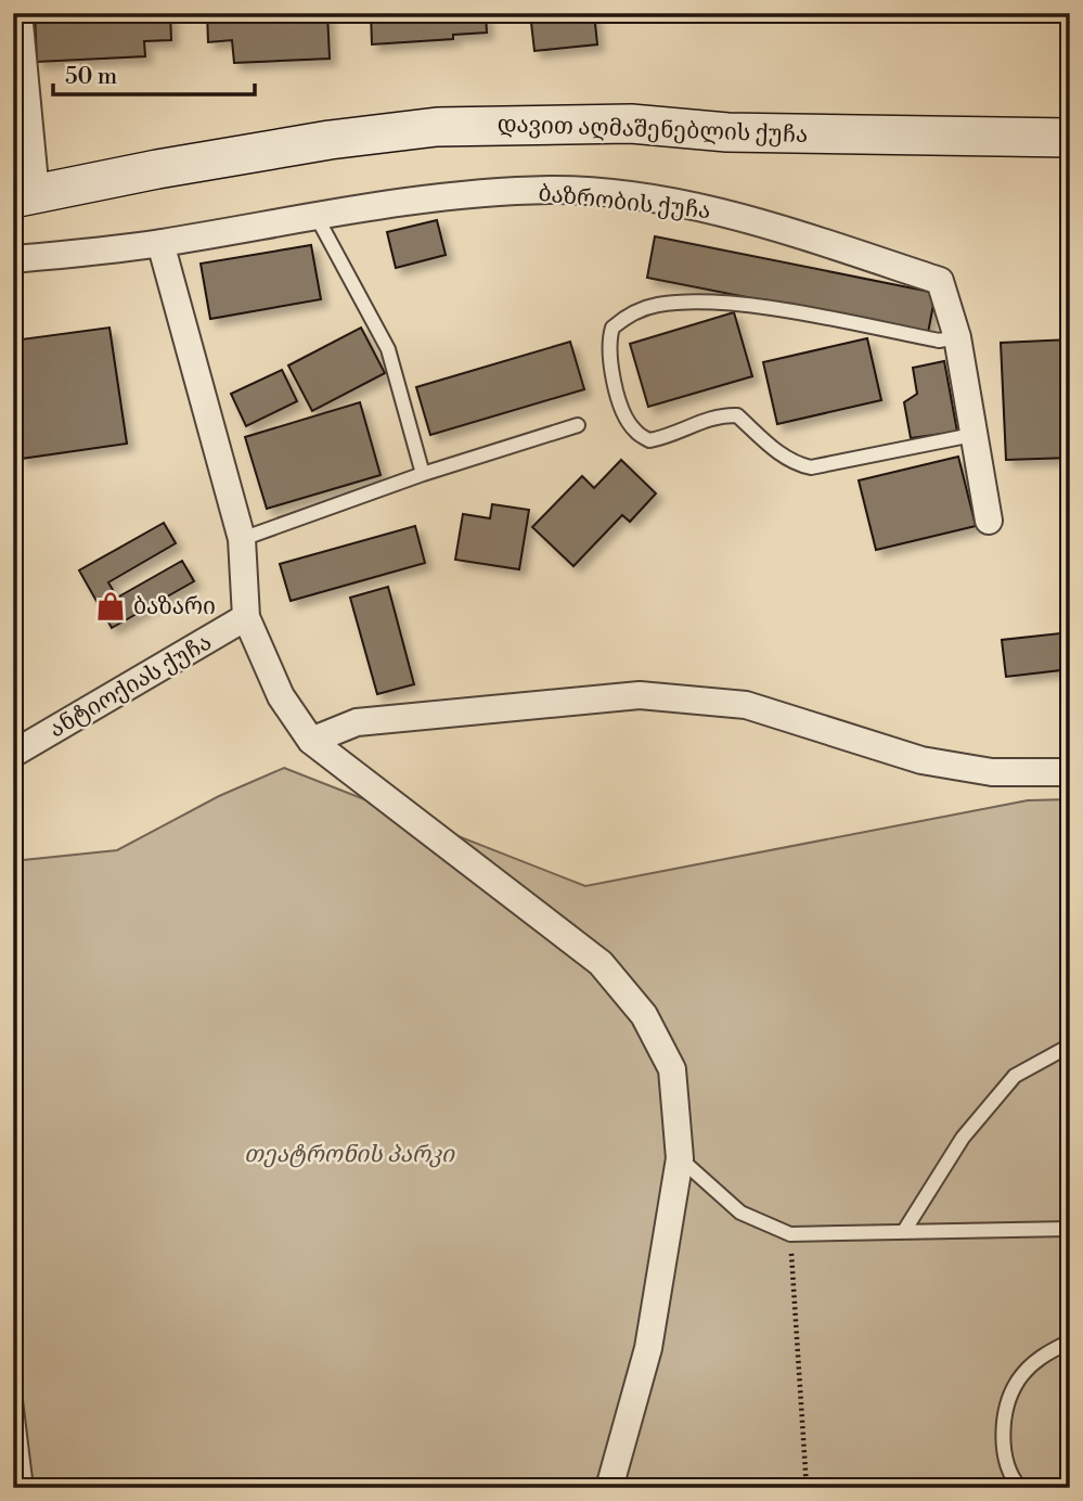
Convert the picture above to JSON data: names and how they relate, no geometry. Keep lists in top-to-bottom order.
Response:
{
  "streets": {
    "main road": ["დავით აღმაშენებლის ქუჩა"],
    "street": ["ბაზრობის ქუჩა", "ანტიოქიას ქუჩა"]
  },
  "parks": ["თეატრონის პარკი"],
  "places": {
    "shop": ["ბაზარი"]
  },
  "scale_bar": "50 m"
}
